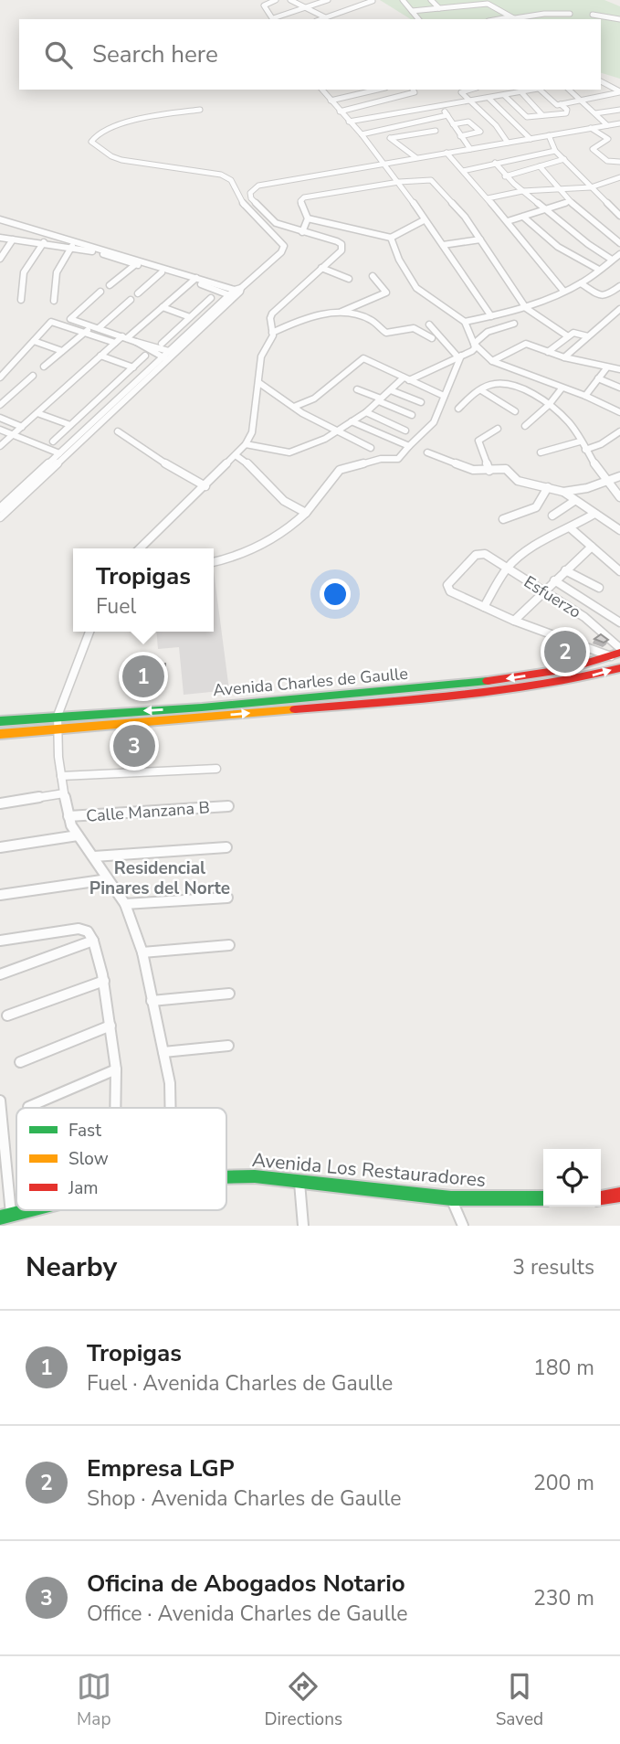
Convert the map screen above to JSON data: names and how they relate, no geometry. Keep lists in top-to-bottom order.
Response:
{
  "streets": {
    "main road": ["Avenida Charles de Gaulle", "Avenida Los Restauradores"],
    "street": ["Esfuerzo", "Calle Manzana B"]
  },
  "districts": ["Residencial Pinares del Norte"],
  "legend": ["Fast", "Slow", "Jam"],
  "page": {
    "search": "Search here",
    "popup": ["Tropigas", "Fuel"],
    "pins": ["2", "1", "3"],
    "heading": ["Nearby", "3 results"],
    "list": [
      {
        "mark": "1",
        "name": "Tropigas",
        "note": "Fuel · Avenida Charles de Gaulle",
        "value": "180 m"
      },
      {
        "mark": "2",
        "name": "Empresa LGP",
        "note": "Shop · Avenida Charles de Gaulle",
        "value": "200 m"
      },
      {
        "mark": "3",
        "name": "Oficina de Abogados Notario",
        "note": "Office · Avenida Charles de Gaulle",
        "value": "230 m"
      }
    ],
    "nav": ["Map", "Directions", "Saved"]
  }
}
